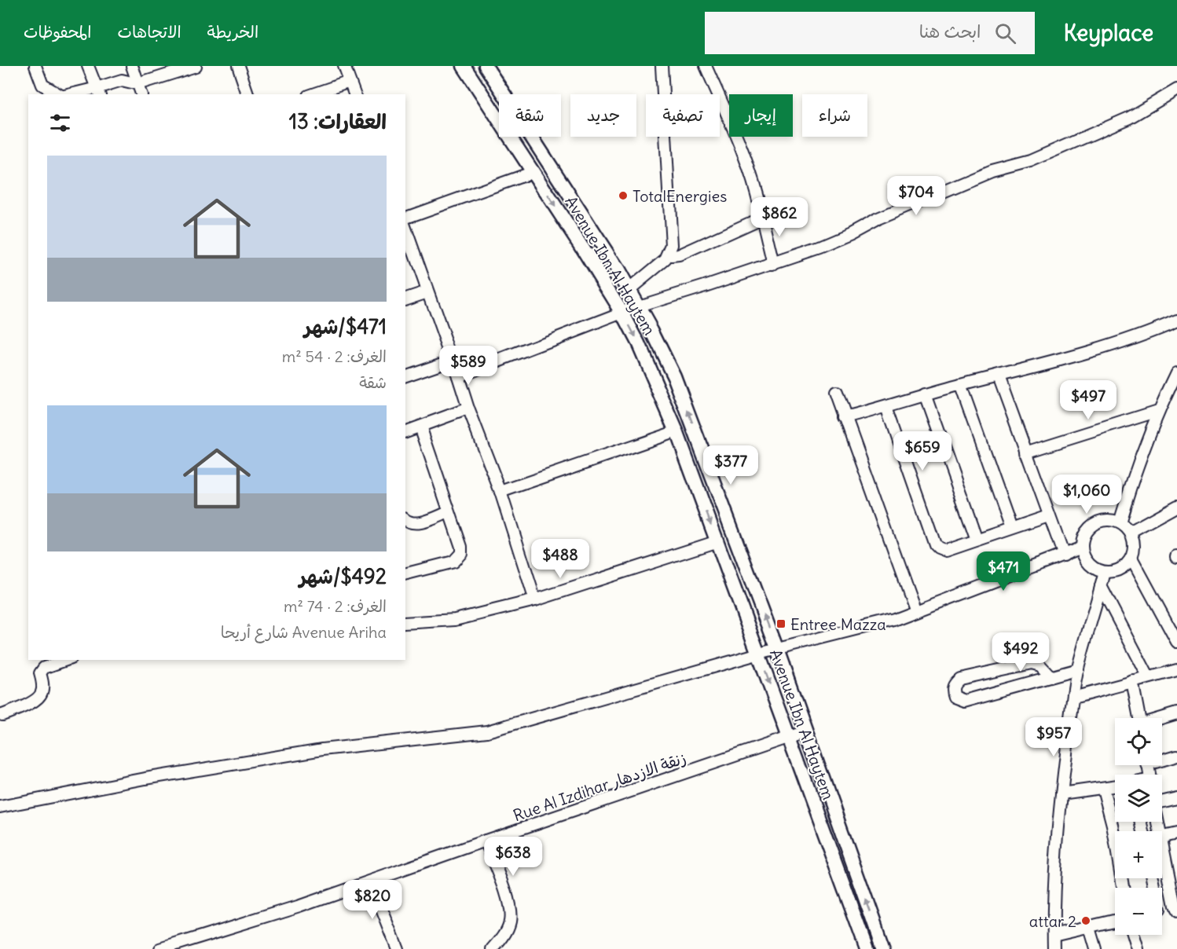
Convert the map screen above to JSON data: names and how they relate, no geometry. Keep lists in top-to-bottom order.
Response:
{
  "streets": {
    "street": ["Avenue Ibn Al Haytem", "Rue Al Izdihar زنقة الازدهار"]
  },
  "crossings": [
    ["Avenue Ibn Al Haytem", "Rue Al Izdihar زنقة الازدهار"]
  ],
  "places": {
    "other": ["TotalEnergies", "attar 2"],
    "transit": ["Entree Mazza"]
  },
  "page": {
    "header": "Keyplace",
    "search": "ابحث هنا",
    "nav": ["الخريطة", "الاتجاهات", "المحفوظات"],
    "chip": [
      "شراء",
      "إيجار",
      "تصفية",
      "جديد",
      "شقة"
    ],
    "heading": "العقارات: 13",
    "list": [
      {
        "name": "$471/شهر",
        "note": "الغرف: 2 · 54 m² · شقة"
      },
      {
        "name": "$492/شهر",
        "note": "الغرف: 2 · 74 m² · Avenue Ariha شارع أريحا"
      }
    ],
    "price": [
      "$704",
      "$862",
      "$589",
      "$497",
      "$659",
      "$377",
      "$1,060",
      "$488",
      "$471",
      "$492",
      "$957",
      "$638",
      "$820"
    ],
    "map_buttons": ["+", "−"]
  }
}
